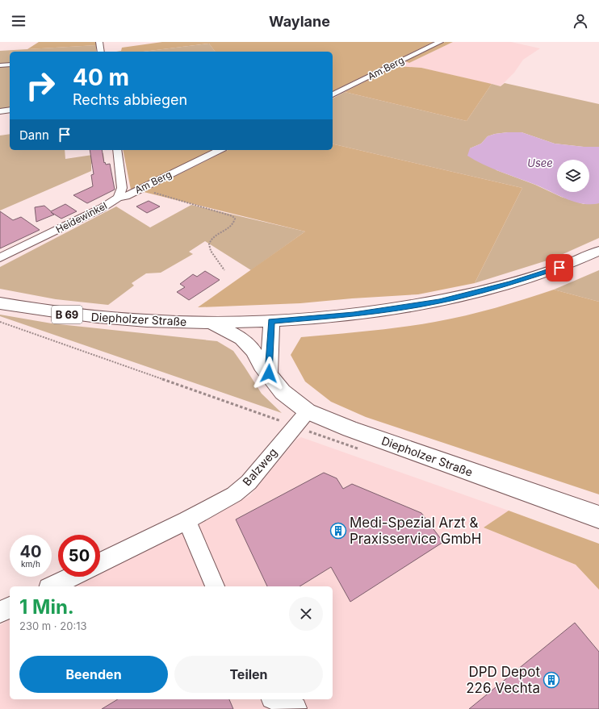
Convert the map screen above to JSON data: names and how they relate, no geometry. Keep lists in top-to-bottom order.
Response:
{
  "streets": {
    "main road": ["B 69", "Diepholzer Straße"],
    "street": ["Am Berg", "Heidewinkel", "Balzweg"]
  },
  "crossings": [
    ["Am Berg", "Heidewinkel"],
    ["B 69", "Diepholzer Straße"],
    ["Diepholzer Straße", "Balzweg"]
  ],
  "water": ["Usee"],
  "places": {
    "building": ["Medi-Spezial Arzt & Praxisservice GmbH", "DPD Depot 226 Vechta"]
  },
  "page": {
    "header": "Waylane",
    "turn": ["40 m", "Rechts abbiegen"],
    "then": "Dann",
    "speed": "40 km/h",
    "limit": "50",
    "heading": ["1 Min.", "230 m · 20:13"],
    "buttons": ["Beenden", "Teilen"]
  }
}
